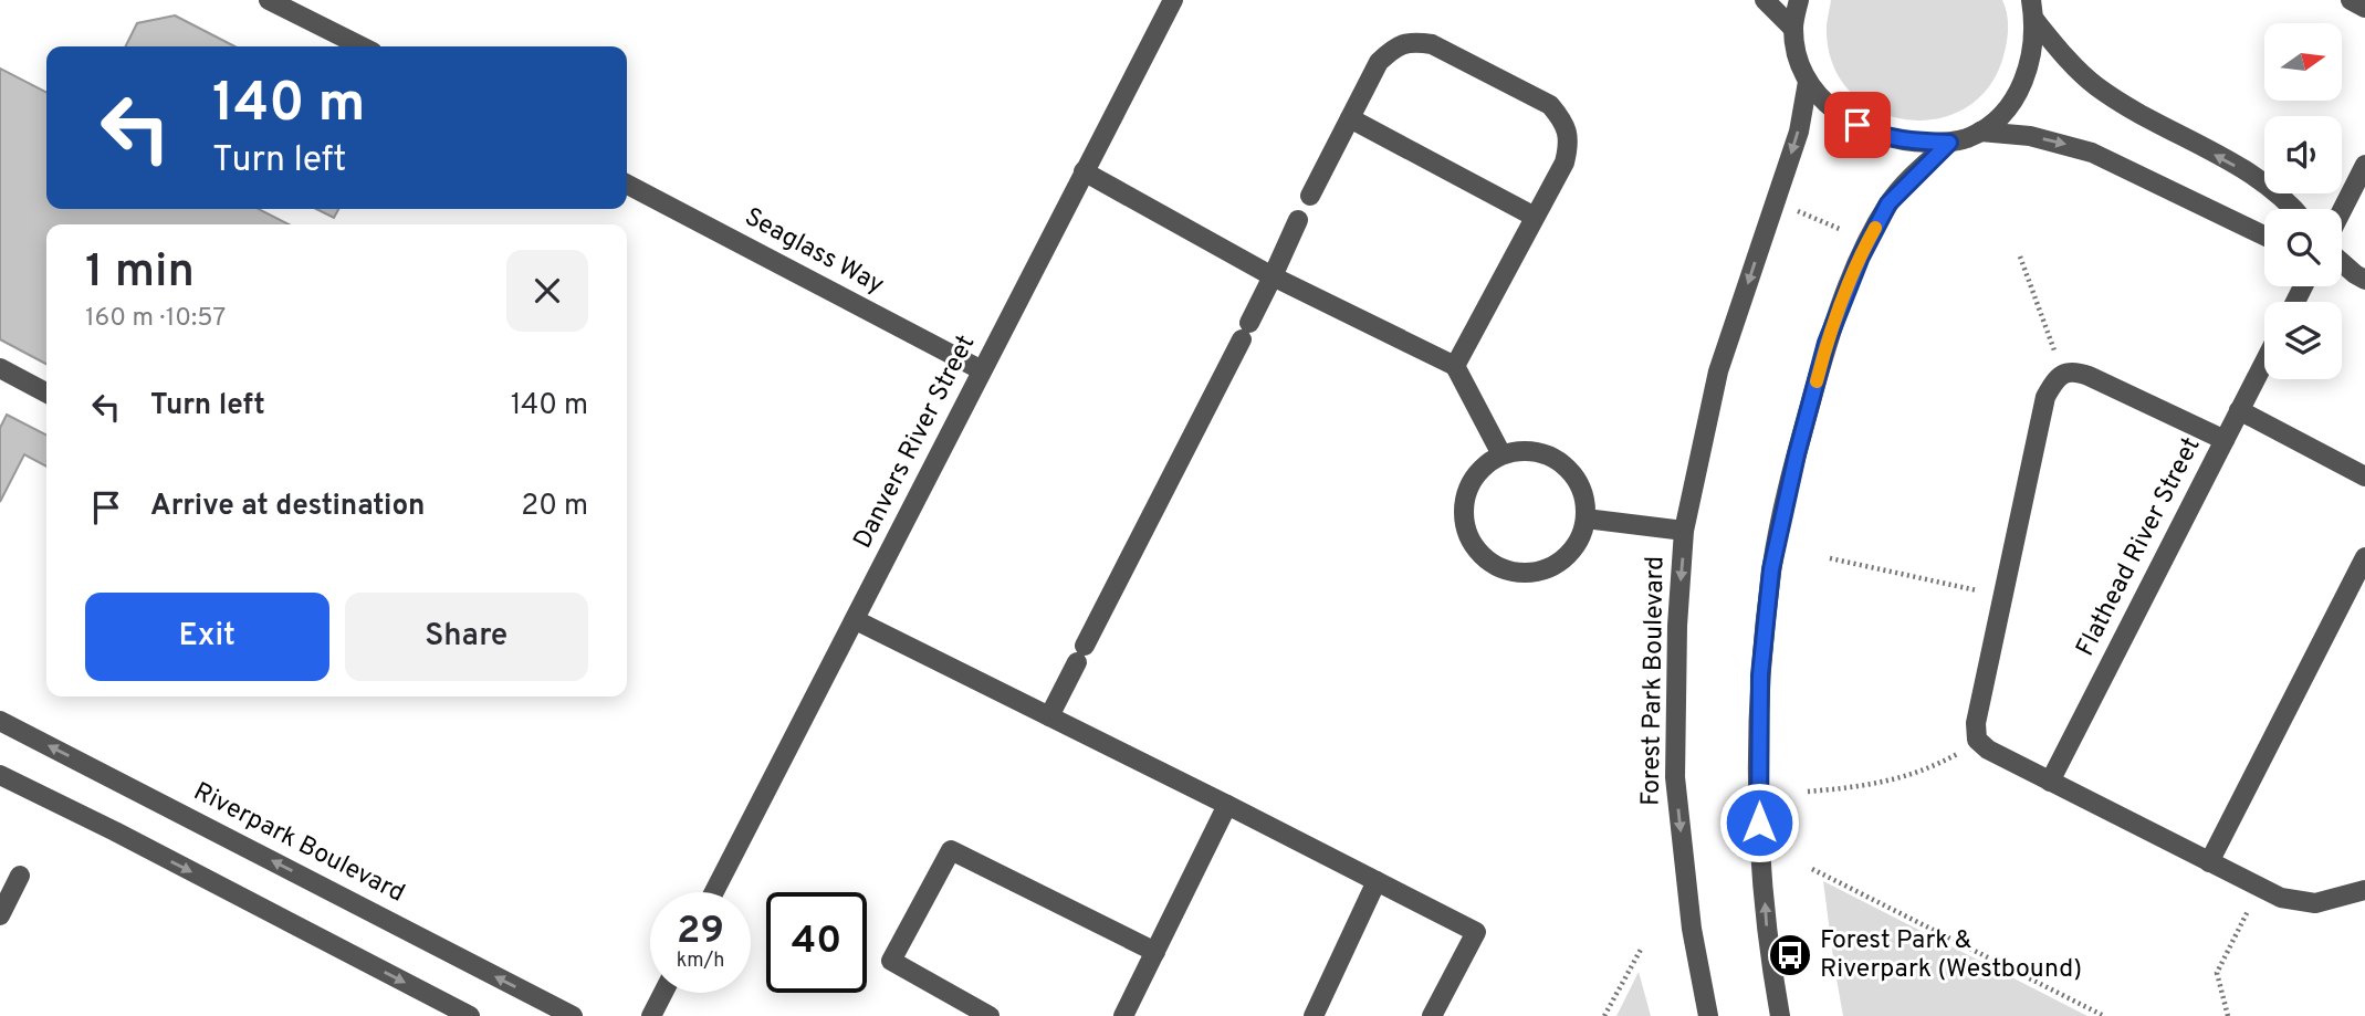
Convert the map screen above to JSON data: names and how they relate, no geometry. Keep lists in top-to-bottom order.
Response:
{
  "streets": {
    "street": [
      "Seaglass Way",
      "Danvers River Street",
      "Flathead River Street",
      "Forest Park Boulevard",
      "Riverpark Boulevard"
    ]
  },
  "crossings": [
    ["Seaglass Way", "Danvers River Street"]
  ],
  "places": {
    "bus stop": ["Forest Park & Riverpark (Westbound)"]
  },
  "north": "right",
  "page": {
    "turn": ["140 m", "Turn left"],
    "heading": ["1 min", "160 m · 10:57"],
    "list": [
      {
        "name": "Turn left",
        "value": "140 m"
      },
      {
        "name": "Arrive at destination",
        "value": "20 m"
      }
    ],
    "buttons": ["Exit", "Share"],
    "speed": "29 km/h",
    "limit": "40"
  }
}
